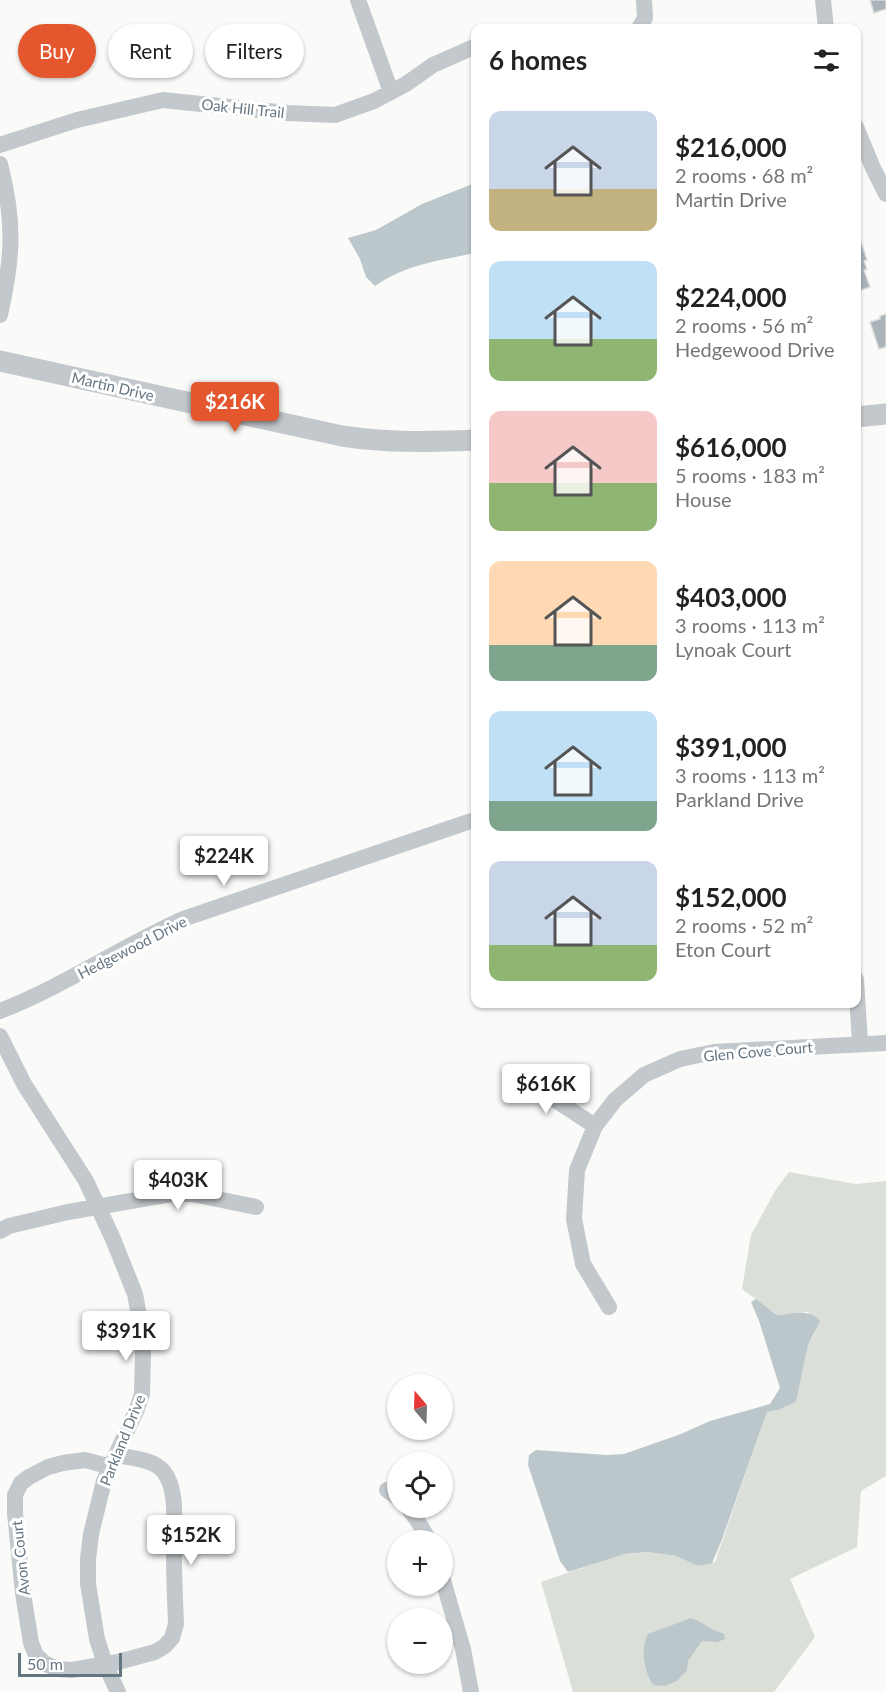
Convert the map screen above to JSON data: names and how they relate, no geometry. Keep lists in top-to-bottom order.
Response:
{
  "streets": {
    "street": [
      "Oak Hill Trail",
      "Martin Drive",
      "Hedgewood Drive",
      "Glen Cove Court",
      "Parkland Drive",
      "Avon Court"
    ]
  },
  "crossings": [
    ["Parkland Drive", "Avon Court"]
  ],
  "scale_bar": "50 m",
  "north": "top",
  "page": {
    "chip": ["Buy", "Rent", "Filters"],
    "heading": "6 homes",
    "list": [
      {
        "name": "$216,000",
        "note": "2 rooms · 68 m² · Martin Drive"
      },
      {
        "name": "$224,000",
        "note": "2 rooms · 56 m² · Hedgewood Drive"
      },
      {
        "name": "$616,000",
        "note": "5 rooms · 183 m² · House"
      },
      {
        "name": "$403,000",
        "note": "3 rooms · 113 m² · Lynoak Court"
      },
      {
        "name": "$391,000",
        "note": "3 rooms · 113 m² · Parkland Drive"
      },
      {
        "name": "$152,000",
        "note": "2 rooms · 52 m² · Eton Court"
      }
    ],
    "price": [
      "$216K",
      "$224K",
      "$616K",
      "$403K",
      "$391K",
      "$152K"
    ],
    "map_buttons": ["+", "−"],
    "scale": "50 m"
  }
}
